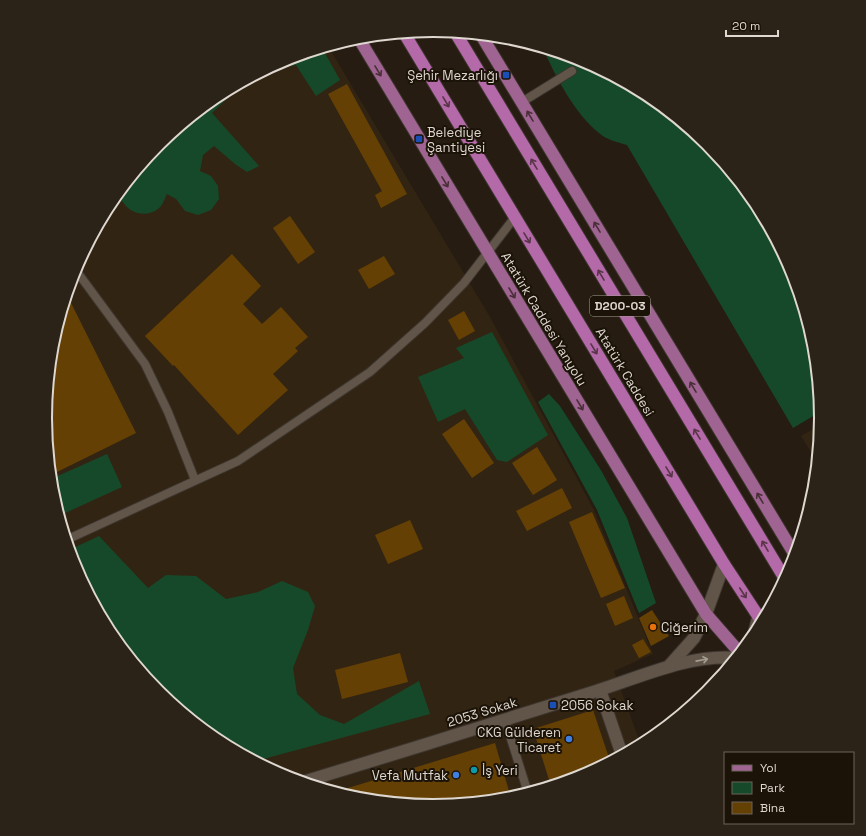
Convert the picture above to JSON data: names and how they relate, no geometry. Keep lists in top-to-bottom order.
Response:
{
  "streets": {
    "highway": ["D200-03", "Atatürk Caddesi"],
    "main road": ["Atatürk Caddesi Yanyolu"],
    "street": ["2053 Sokak"]
  },
  "places": {
    "transit": ["Şehir Mezarlığı", "Belediye Şantiyesi", "2056 Sokak"],
    "other": [
      "Ciğerim",
      "CKG Gülderen Ticaret",
      "İş Yeri",
      "Vefa Mutfak"
    ]
  },
  "legend": ["Yol", "Park", "Bina"],
  "scale_bar": "20 m"
}
